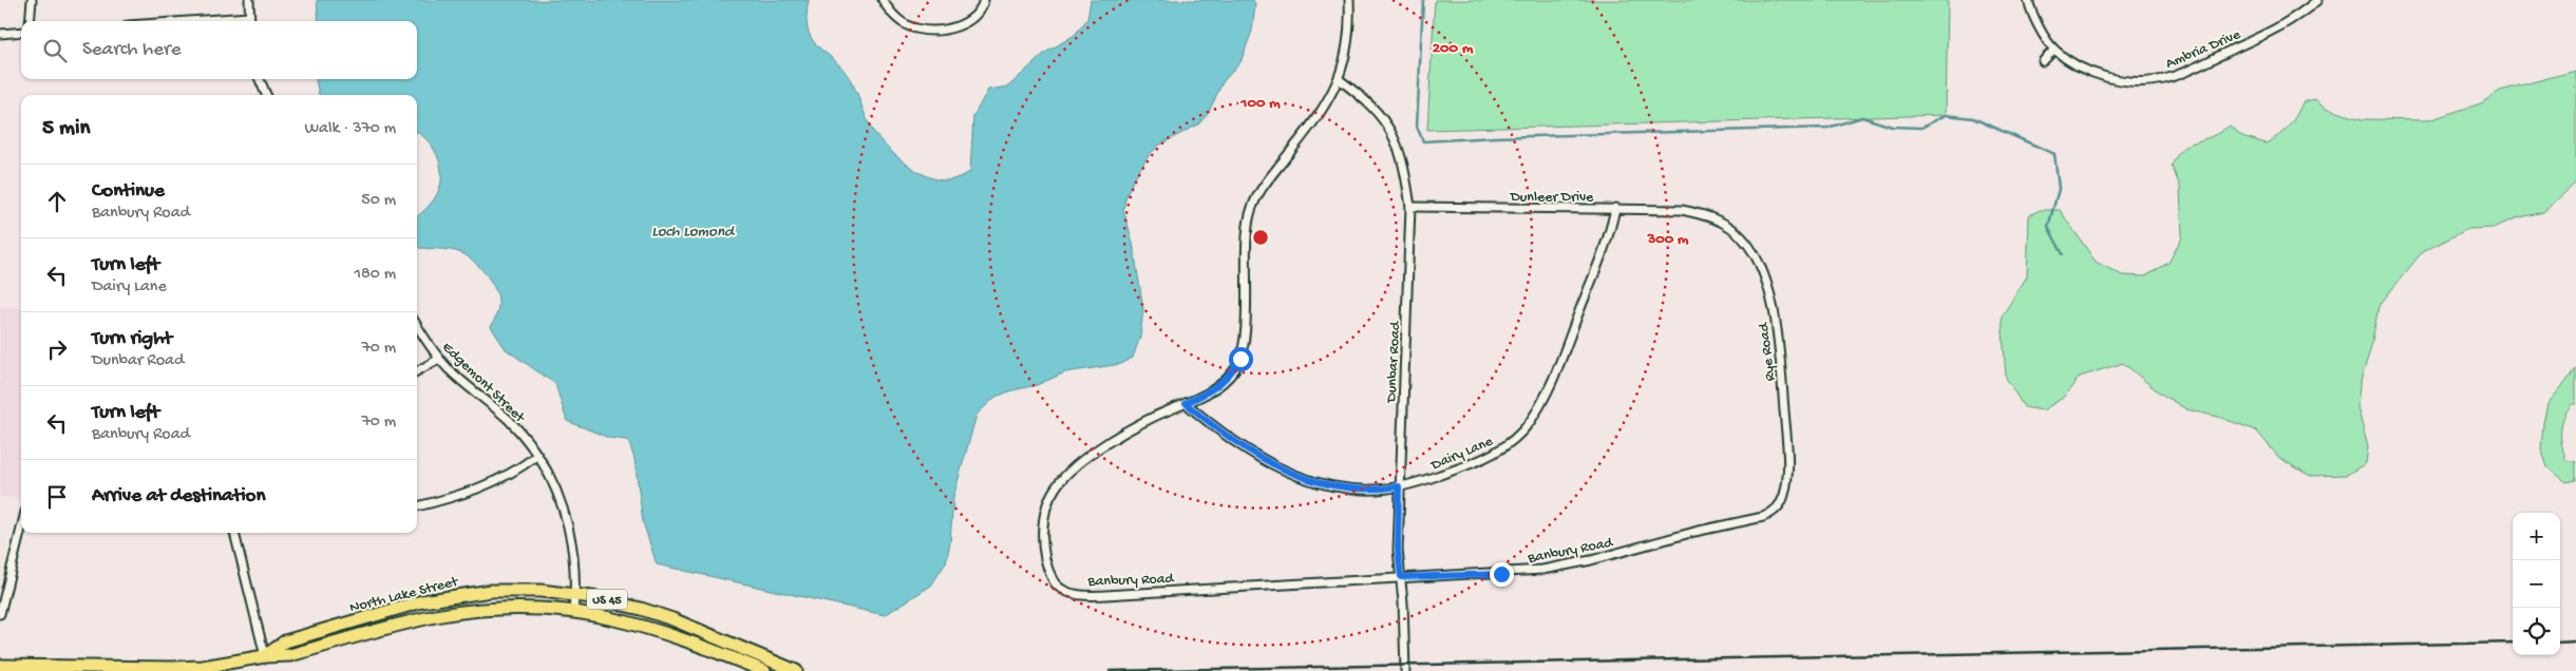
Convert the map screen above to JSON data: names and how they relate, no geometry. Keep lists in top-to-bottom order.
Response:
{
  "streets": {
    "main road": ["North Lake Street", "US 45"],
    "street": [
      "Ambria Drive",
      "Dunleer Drive",
      "Rye Road",
      "Dunbar Road",
      "Edgemont Street",
      "Dairy Lane",
      "Banbury Road"
    ]
  },
  "crossings": [
    ["Dunleer Drive", "Rye Road"],
    ["Dunleer Drive", "Dunbar Road"],
    ["Dunleer Drive", "Dairy Lane"],
    ["Rye Road", "Banbury Road"],
    ["Dunbar Road", "Dairy Lane"],
    ["Dunbar Road", "Banbury Road"],
    ["Edgemont Street", "North Lake Street"],
    ["Dairy Lane", "Banbury Road"]
  ],
  "water": ["Loch Lomond"],
  "page": {
    "search": "Search here",
    "heading": ["5 min", "Walk · 370 m"],
    "list": [
      ["Continue", "Banbury Road", "50 m"],
      ["Turn left", "Dairy Lane", "180 m"],
      ["Turn right", "Dunbar Road", "70 m"],
      ["Turn left", "Banbury Road", "70 m"],
      "Arrive at destination"
    ],
    "map_buttons": ["+", "−"]
  },
  "rings": ["200 m", "100 m", "300 m"]
}
